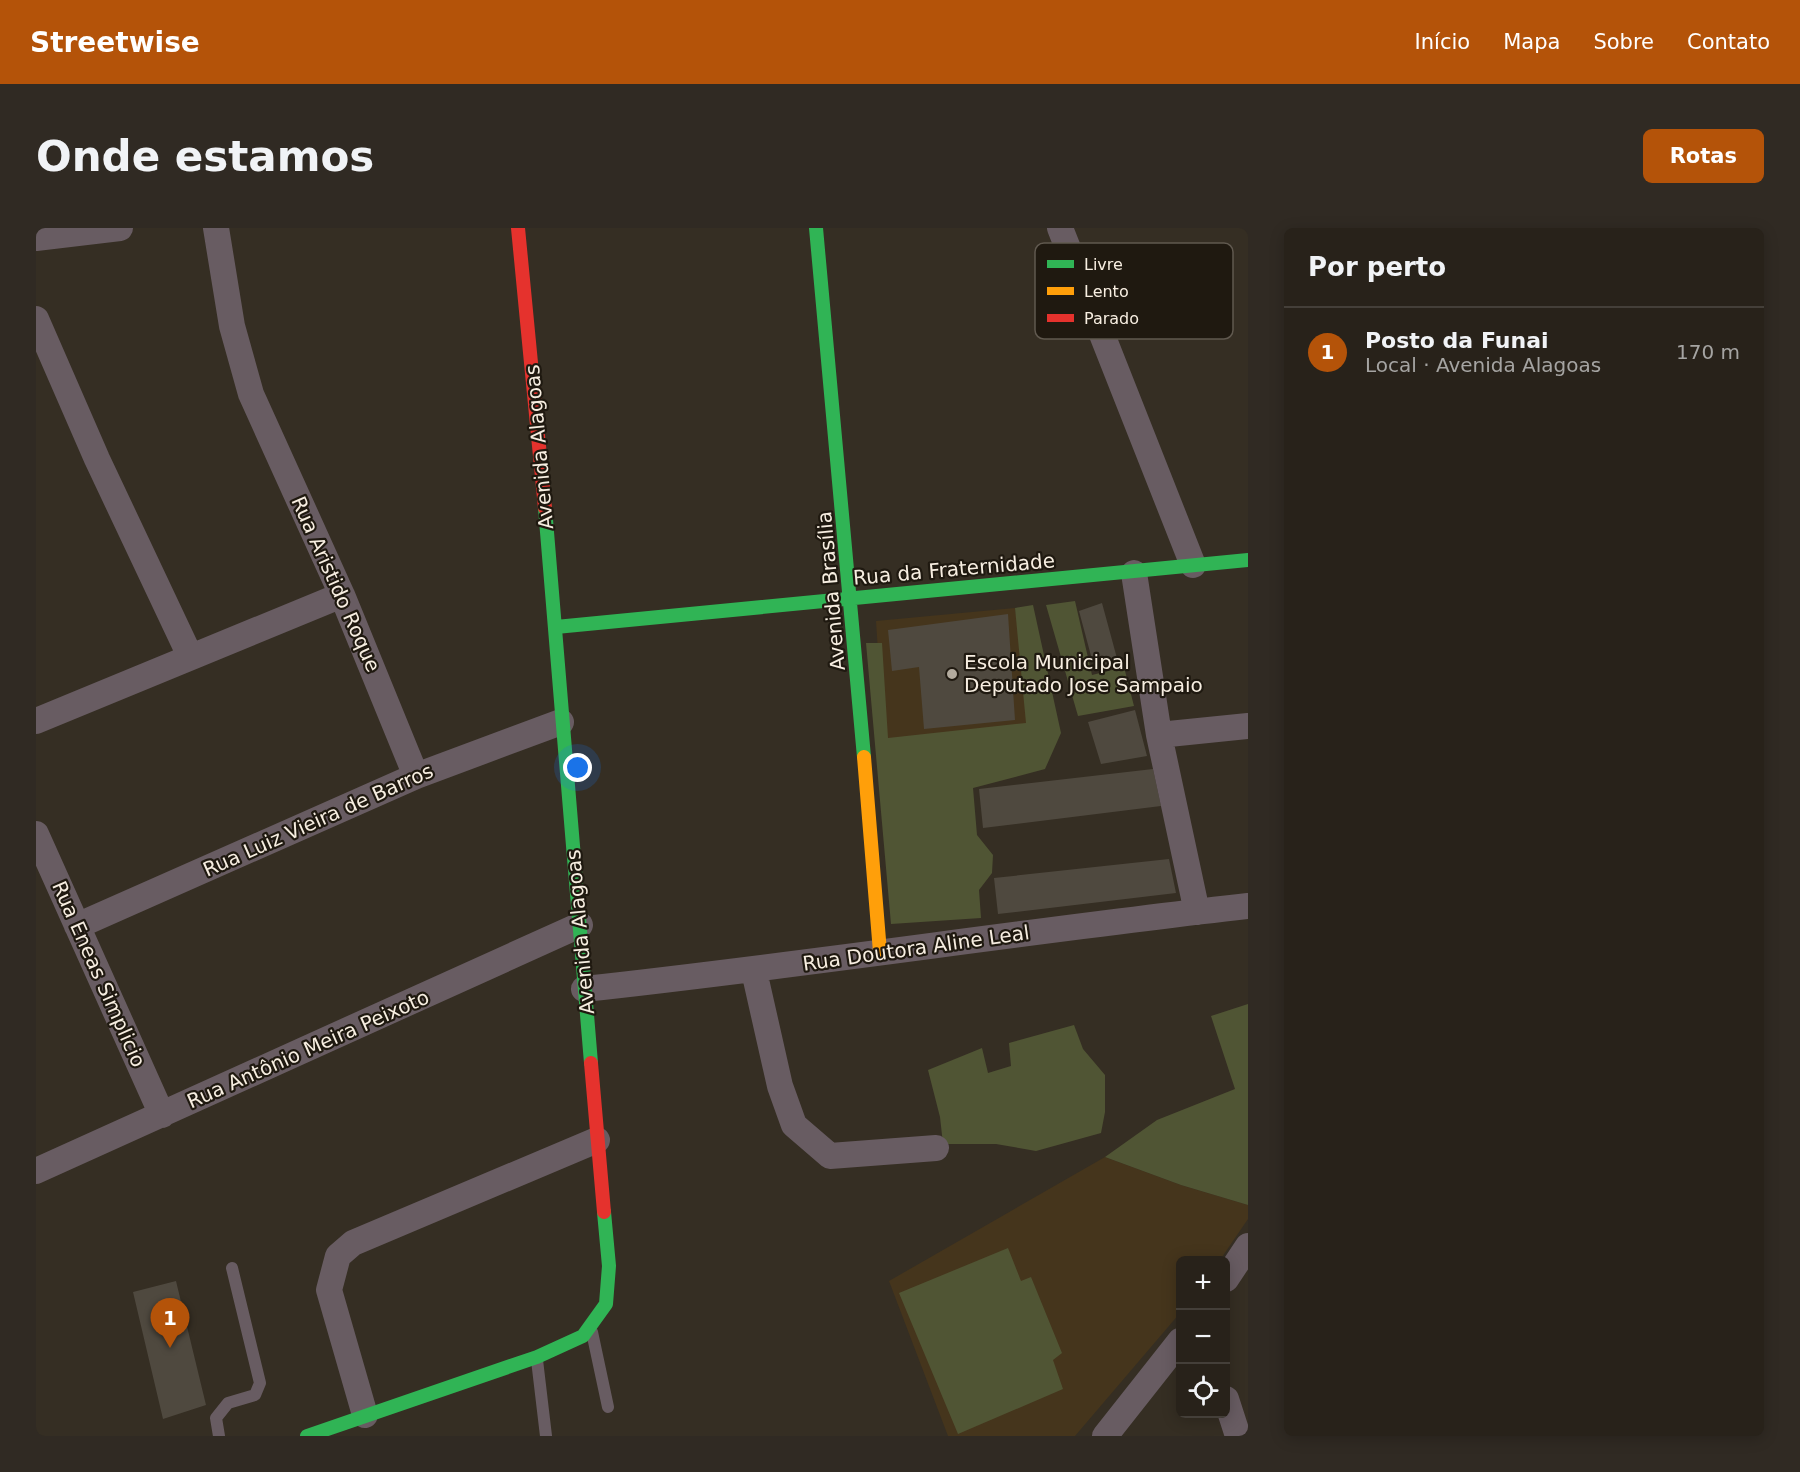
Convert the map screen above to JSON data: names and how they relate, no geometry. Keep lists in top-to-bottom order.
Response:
{
  "streets": {
    "street": [
      "Avenida Alagoas",
      "Rua da Fraternidade",
      "Rua Aristido Roque",
      "Avenida Brasília",
      "Rua Luiz Vieira de Barros",
      "Rua Doutora Aline Leal",
      "Rua Eneas Simplicio",
      "Rua Antônio Meira Peixoto"
    ]
  },
  "crossings": [
    ["Avenida Alagoas", "Rua da Fraternidade"],
    ["Avenida Alagoas", "Rua Luiz Vieira de Barros"],
    ["Avenida Alagoas", "Rua Doutora Aline Leal"],
    ["Avenida Alagoas", "Rua Antônio Meira Peixoto"],
    ["Rua da Fraternidade", "Avenida Brasília"],
    ["Rua Aristido Roque", "Rua Luiz Vieira de Barros"],
    ["Avenida Brasília", "Rua Doutora Aline Leal"],
    ["Rua Luiz Vieira de Barros", "Rua Eneas Simplicio"],
    ["Rua Eneas Simplicio", "Rua Antônio Meira Peixoto"]
  ],
  "places": ["Escola Municipal Deputado Jose Sampaio"],
  "legend": ["Livre", "Lento", "Parado"],
  "page": {
    "header": "Streetwise",
    "nav": [
      "Início",
      "Mapa",
      "Sobre",
      "Contato"
    ],
    "buttons": "Rotas",
    "title": "Onde estamos",
    "heading": "Por perto",
    "list": [
      {
        "mark": "1",
        "name": "Posto da Funai",
        "note": "Local · Avenida Alagoas",
        "value": "170 m"
      }
    ],
    "map_buttons": ["+", "−"],
    "pins": "1"
  }
}
